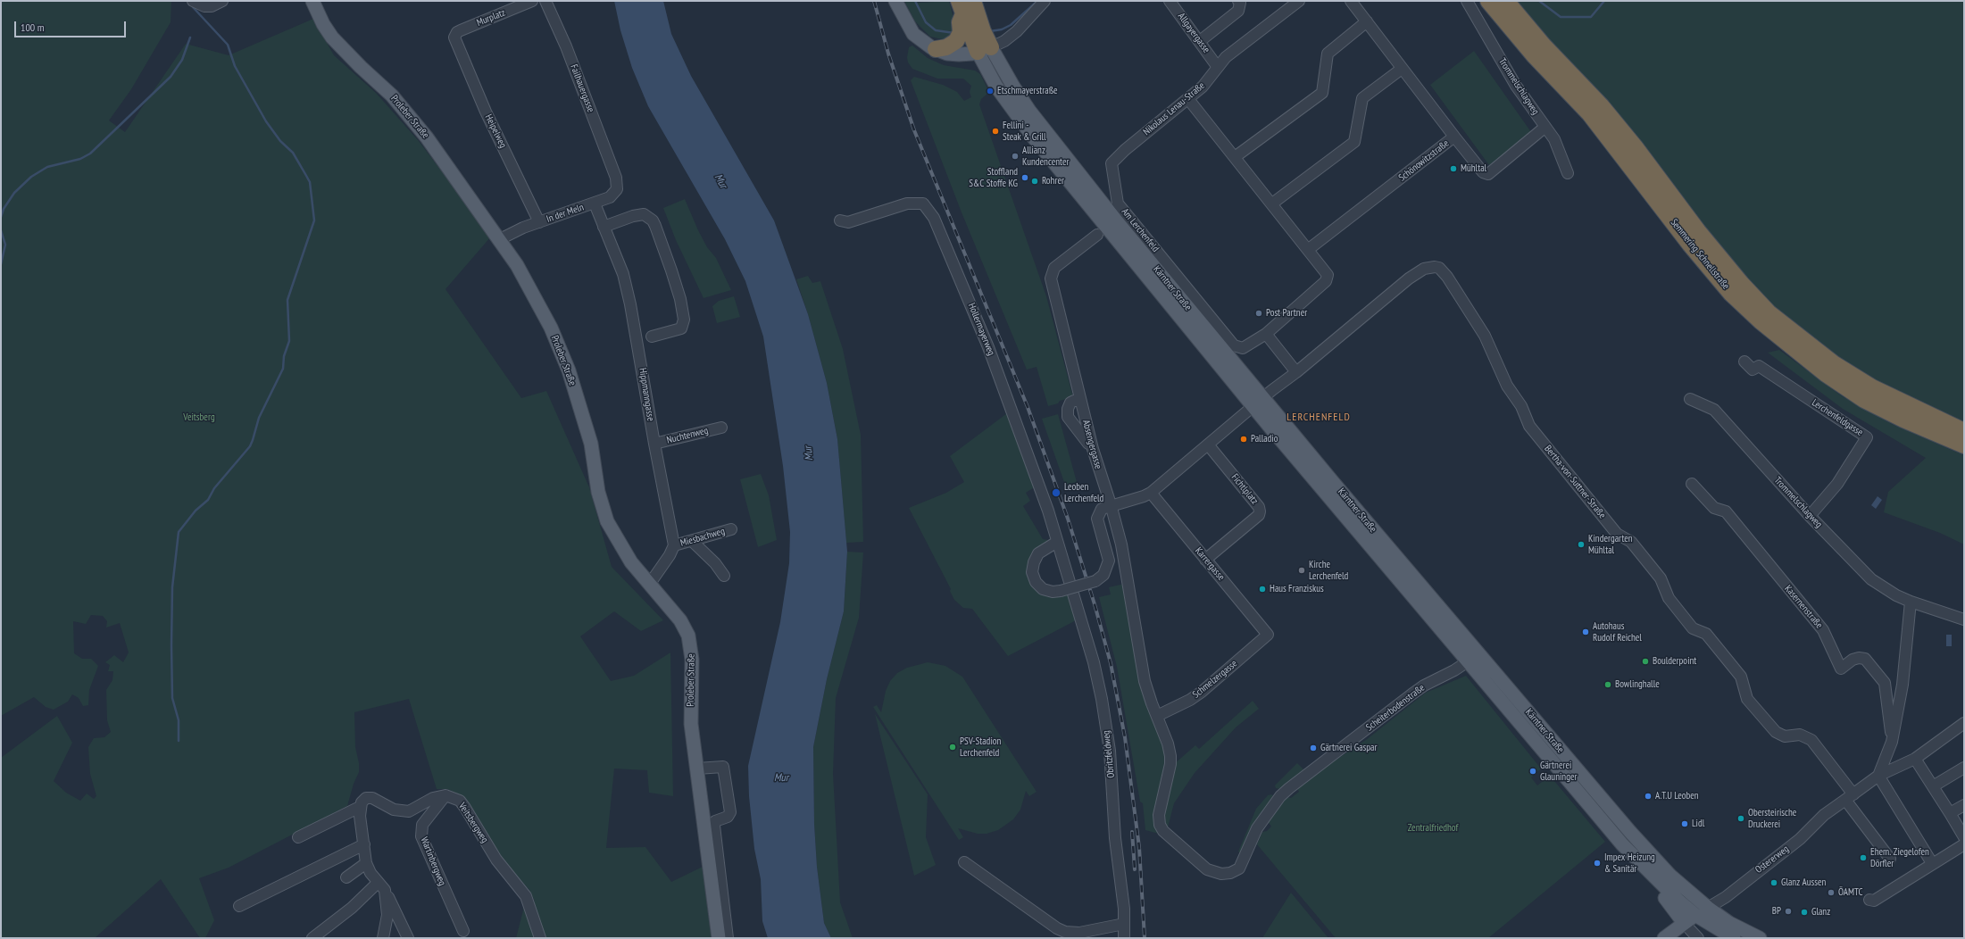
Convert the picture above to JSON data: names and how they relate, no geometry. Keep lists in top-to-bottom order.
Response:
{
  "streets": {
    "highway": ["Semmering Schnellstraße"],
    "main road": ["Proleber Straße", "Kärntner Straße", "Ostererweg"],
    "street": [
      "Murplatz",
      "Allgayergasse",
      "Trommelschlagweg",
      "Failhauergasse",
      "Nikolaus Lenau-Straße",
      "Heipelweg",
      "Schönowitzstraße",
      "In der Meln",
      "Am Lerchenfeld",
      "Hollermayerweg",
      "Hippmanngasse",
      "Lerchenfeldgasse",
      "Nuchtenweg",
      "Absengergasse",
      "Bertha-von-Suttner-Straße",
      "Fichtlplatz",
      "Miesbachweg",
      "Karrergasse",
      "Kasernenstraße",
      "Schmelzergasse",
      "Scheiterbodenstraße",
      "Obritzfeldweg",
      "Veitsbergweg",
      "Wartinbergweg"
    ]
  },
  "crossings": [
    ["Murplatz", "Heipelweg"],
    ["Allgayergasse", "Nikolaus Lenau-Straße"],
    ["Trommelschlagweg", "Lerchenfeldgasse"],
    ["Failhauergasse", "In der Meln"],
    ["Nikolaus Lenau-Straße", "Am Lerchenfeld"],
    ["Proleber Straße", "In der Meln"],
    ["Heipelweg", "In der Meln"],
    ["Schönowitzstraße", "Am Lerchenfeld"],
    ["In der Meln", "Hippmanngasse"],
    ["Kärntner Straße", "Scheiterbodenstraße"],
    ["Kärntner Straße", "Ostererweg"],
    ["Hollermayerweg", "Obritzfeldweg"],
    ["Hippmanngasse", "Nuchtenweg"],
    ["Hippmanngasse", "Miesbachweg"],
    ["Absengergasse", "Schmelzergasse"],
    ["Absengergasse", "Scheiterbodenstraße"],
    ["Bertha-von-Suttner-Straße", "Ostererweg"],
    ["Fichtlplatz", "Karrergasse"],
    ["Karrergasse", "Schmelzergasse"],
    ["Schmelzergasse", "Scheiterbodenstraße"],
    ["Veitsbergweg", "Wartinbergweg"]
  ],
  "districts": ["LERCHENFELD"],
  "water": ["Mur"],
  "parks": ["Veitsberg", "Zentralfriedhof"],
  "places": [
    "Etschmayerstraße",
    "Fellini - Steak & Grill",
    "Allianz Kundencenter",
    "Mühltal",
    "Stoffland S&C Stoffe KG",
    "Rohrer",
    "Post Partner",
    "Palladio",
    "Leoben Lerchenfeld",
    "Kindergarten Mühltal",
    "Kirche Lerchenfeld",
    "Haus Franziskus",
    "Autohaus Rudolf Reichel",
    "Boulderpoint",
    "Bowlinghalle",
    "PSV-Stadion Lerchenfeld",
    "Gärtnerei Gaspar",
    "Gärtnerei Glauninger",
    "A.T.U Leoben",
    "Obersteirische Druckerei",
    "Lidl",
    "Ehem. Ziegelofen Dörfler",
    "Impex Heizung & Sanitär",
    "Glanz Aussen",
    "ÖAMTC",
    "BP",
    "Glanz"
  ],
  "scale_bar": "100 m"
}
